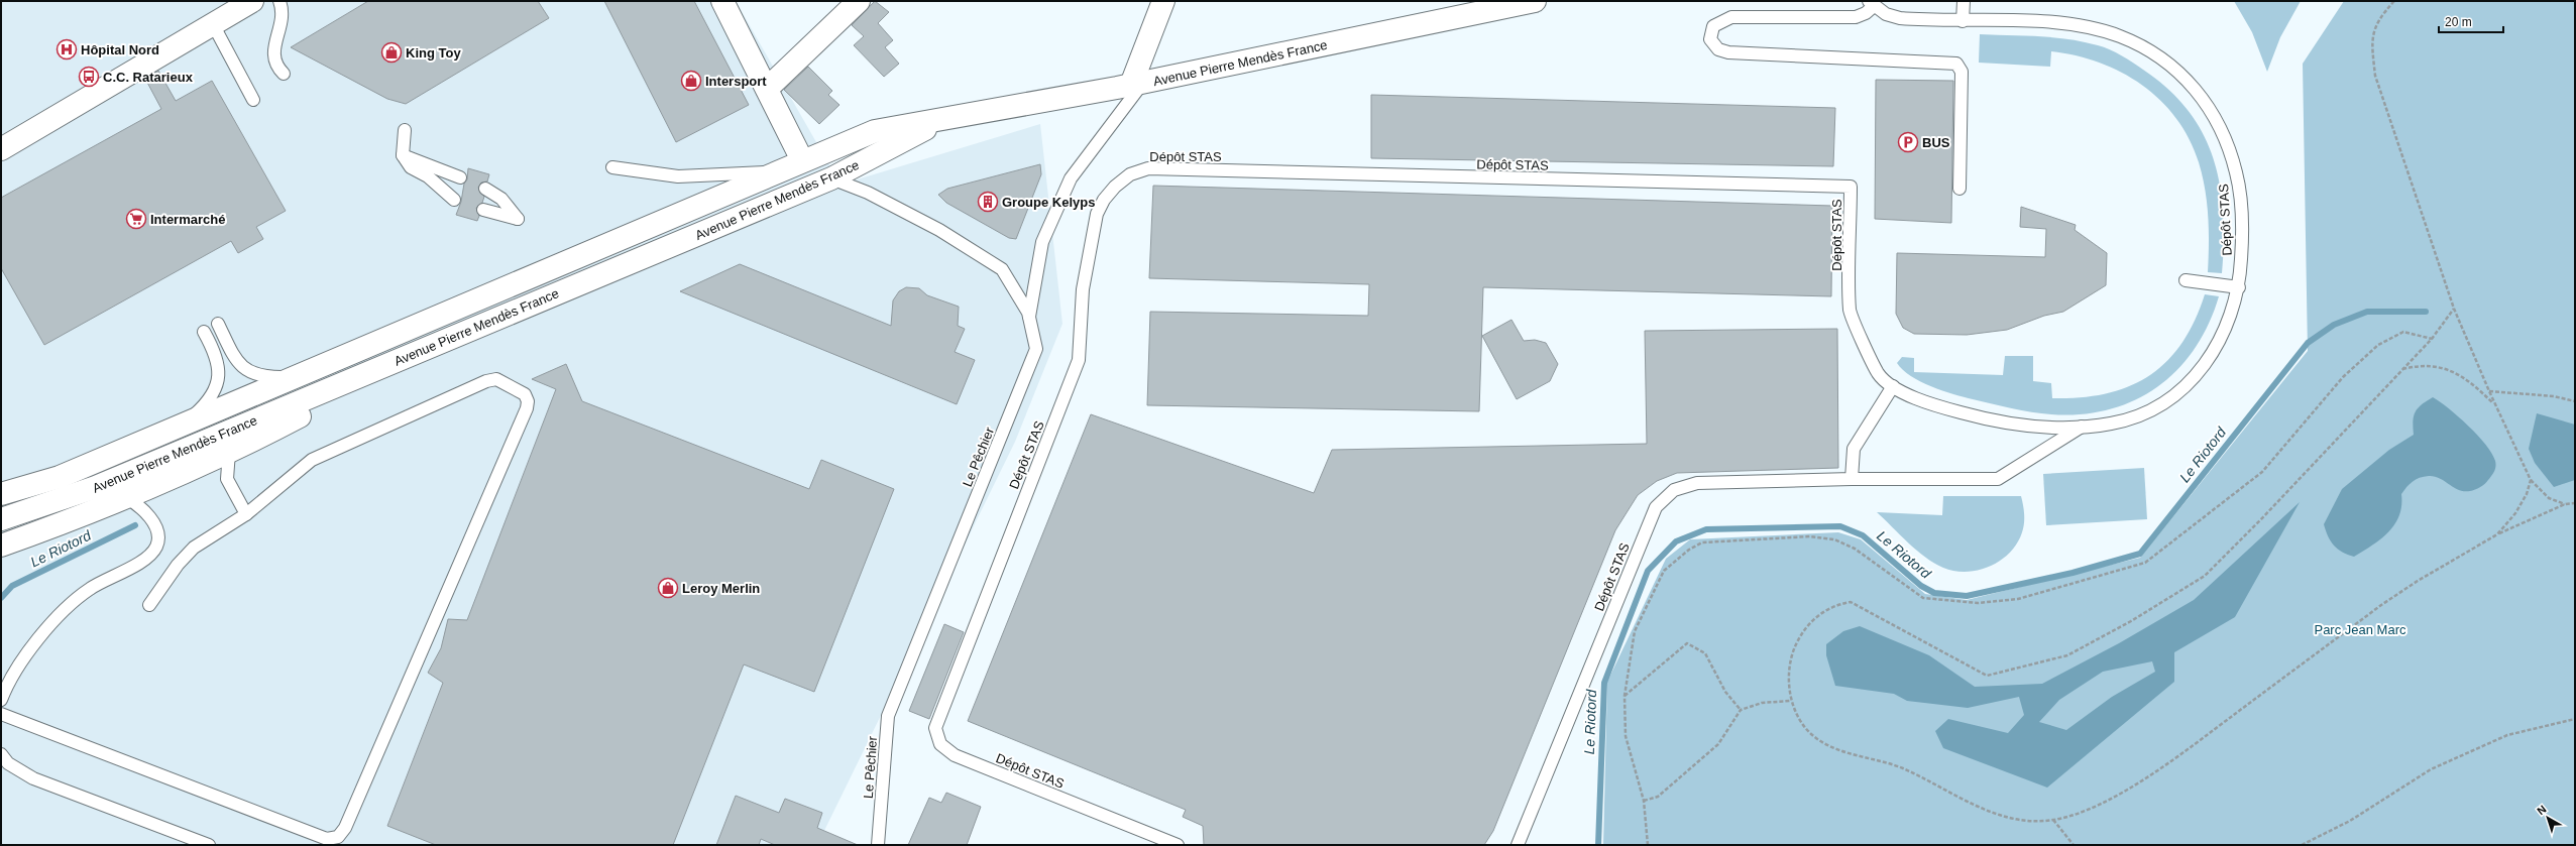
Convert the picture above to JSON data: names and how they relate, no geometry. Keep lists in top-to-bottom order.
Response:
{
  "streets": {
    "main road": ["Avenue Pierre Mendès France"],
    "lane": ["Dépôt STAS", "Le Pêchier"]
  },
  "crossings": [
    ["Avenue Pierre Mendès France", "Le Pêchier"]
  ],
  "water": ["Le Riotord"],
  "parks": ["Parc Jean Marc"],
  "places": {
    "hospital": ["Hôpital Nord"],
    "shop": ["King Toy", "Intersport", "Leroy Merlin"],
    "bus stop": ["C.C. Ratarieux"],
    "parking": ["BUS"],
    "building": ["Groupe Kelyps"],
    "supermarket": ["Intermarché"]
  },
  "scale_bar": "20 m",
  "north": "top left"
}
